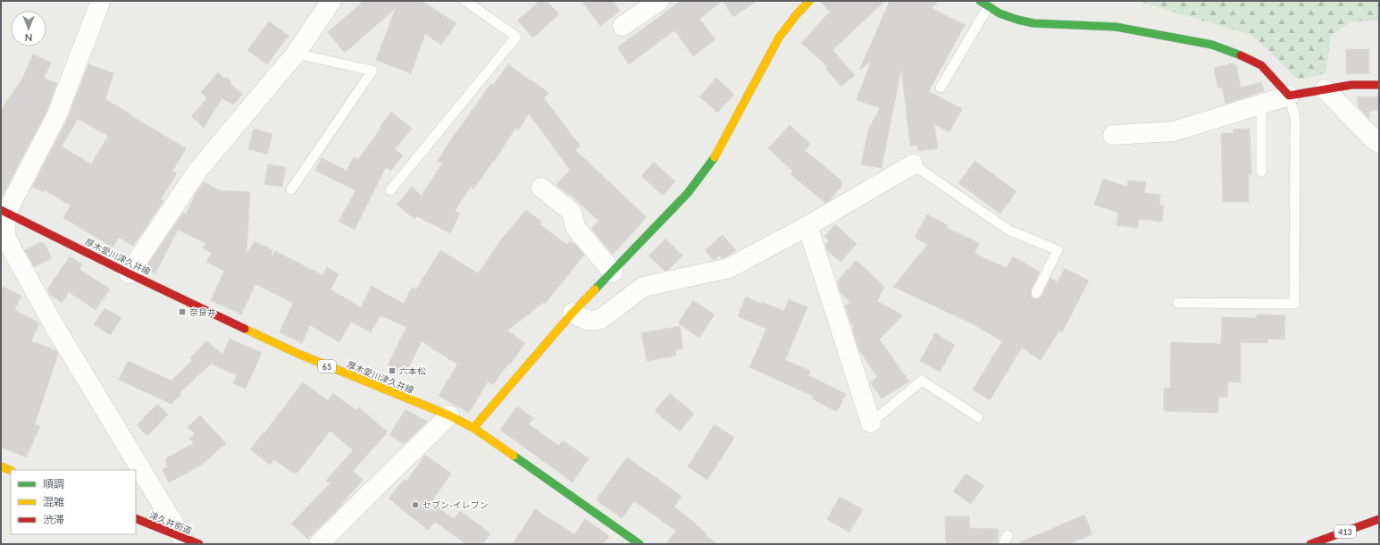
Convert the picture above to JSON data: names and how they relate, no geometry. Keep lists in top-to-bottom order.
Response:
{
  "streets": {
    "main road": [
      "厚木愛川津久井線",
      "65",
      "津久井街道",
      "413"
    ]
  },
  "places": {
    "transit": ["奈良井", "六本松"],
    "other": ["セブン-イレブン"]
  },
  "legend": ["順調", "混雑", "渋滞"],
  "north": "bottom"
}
